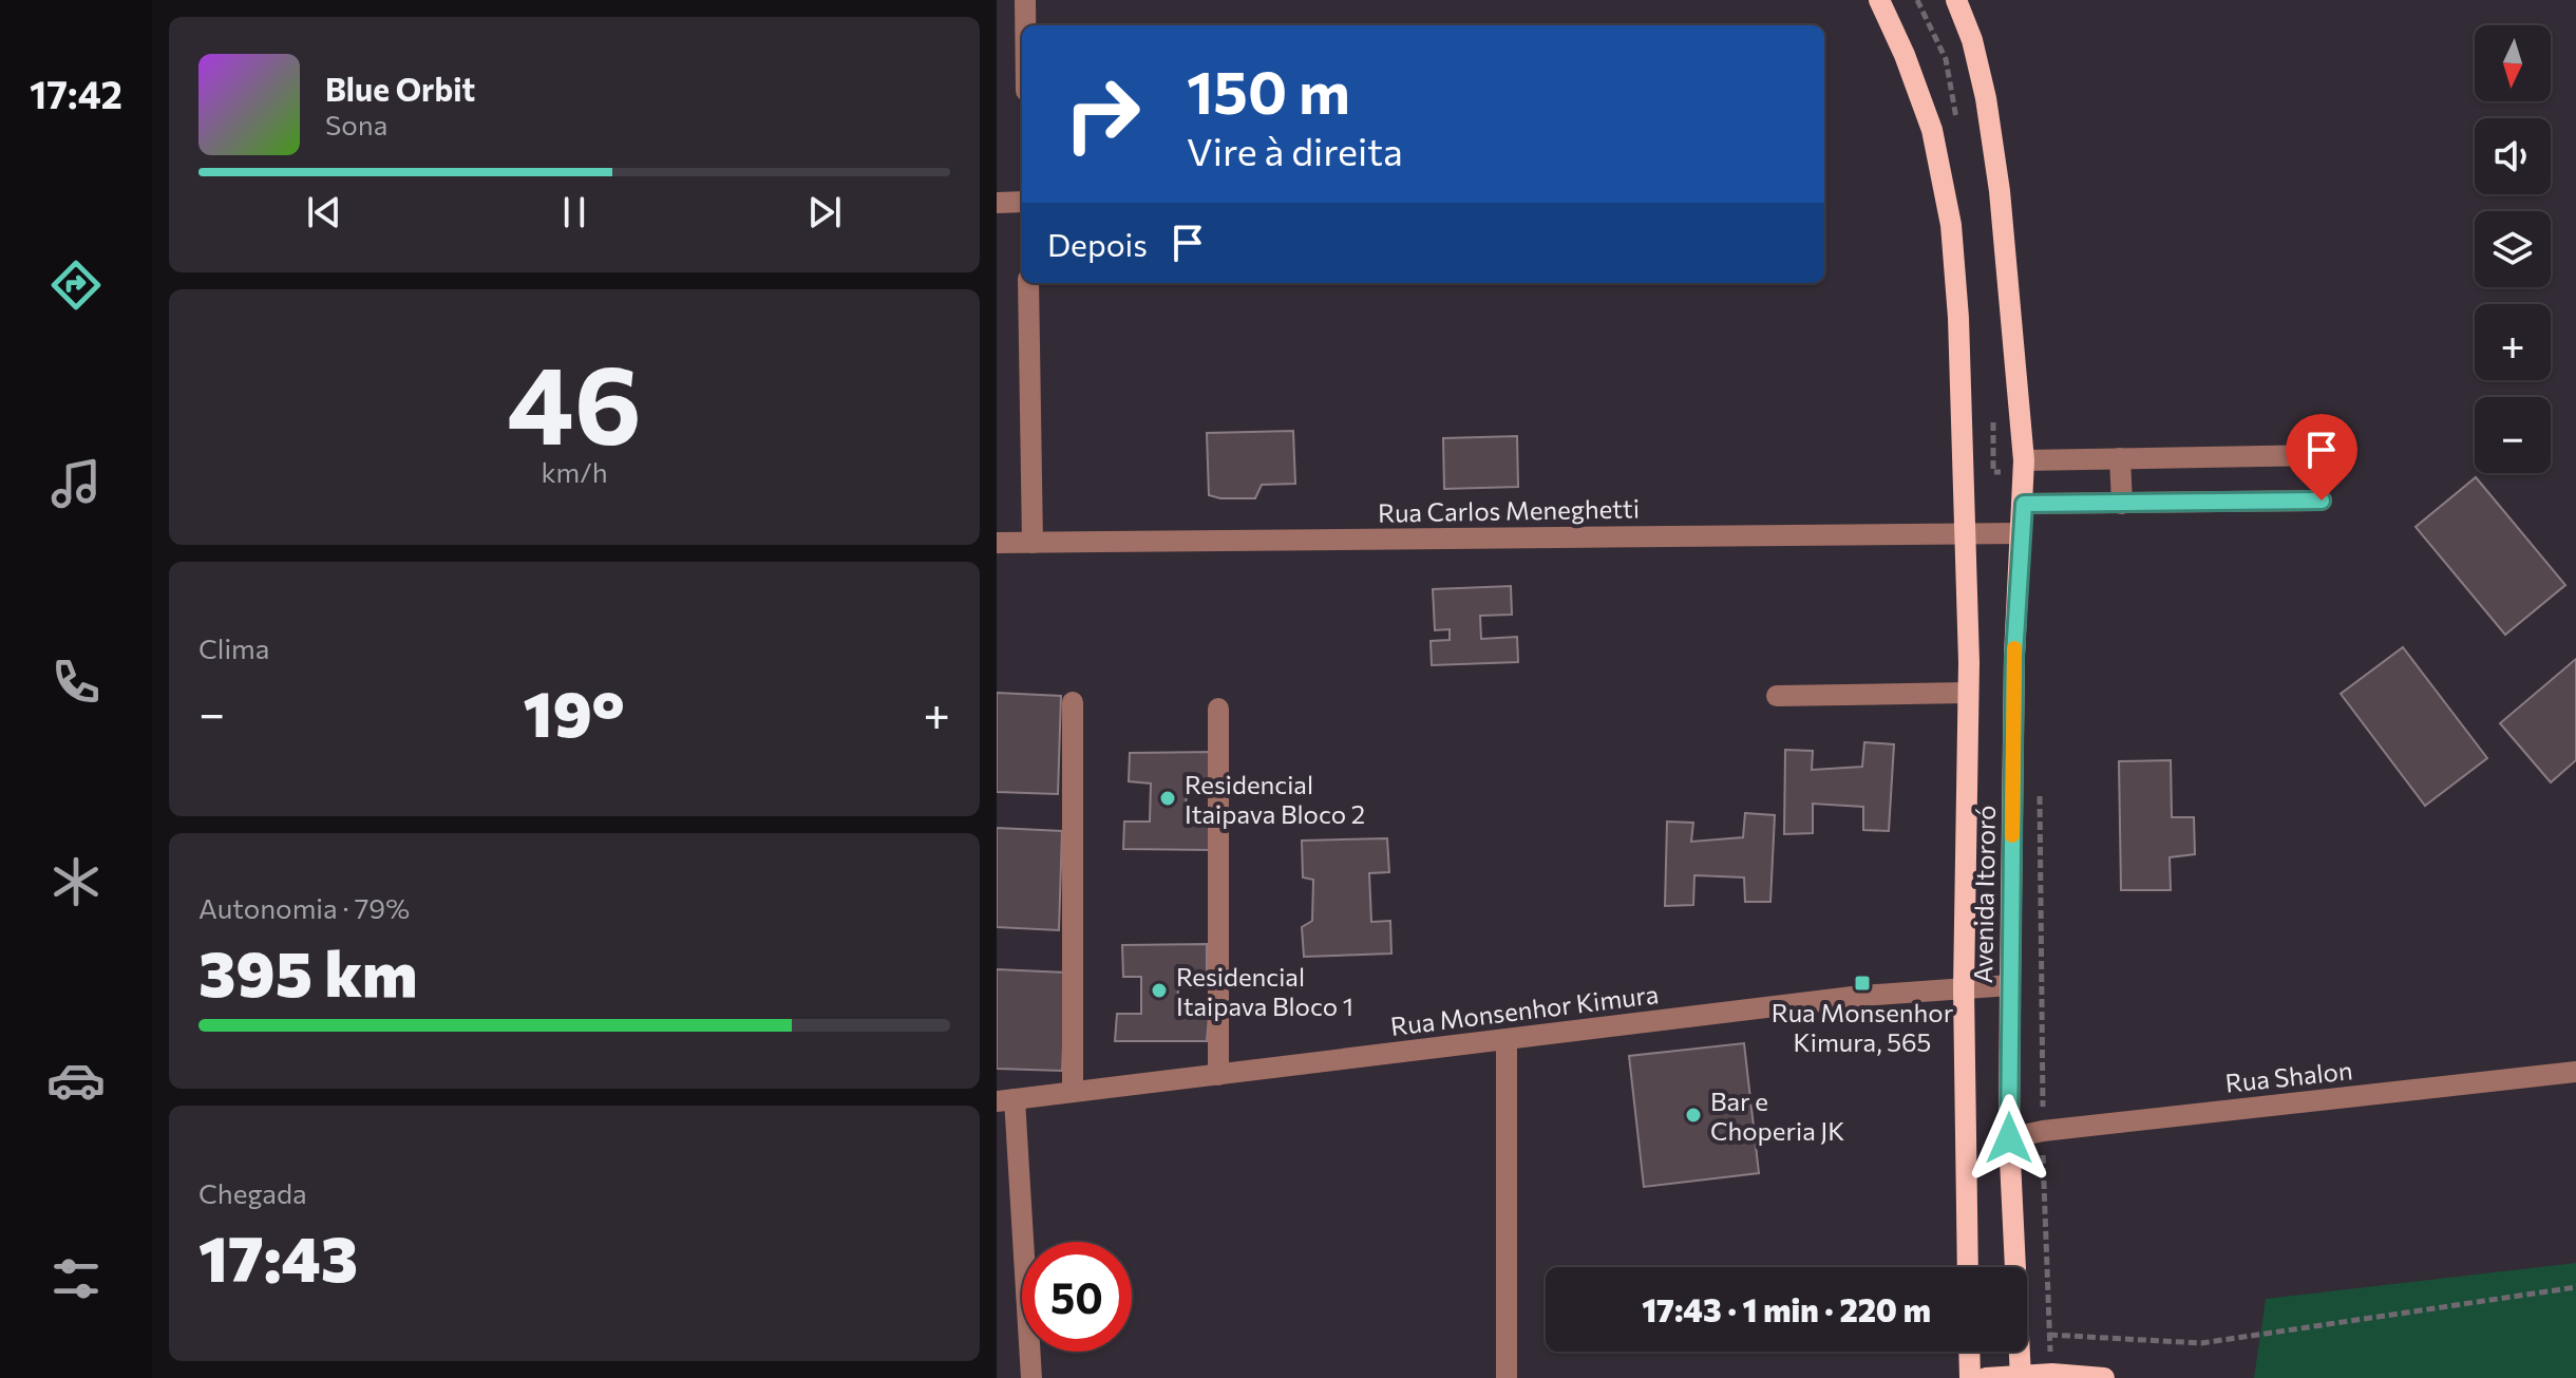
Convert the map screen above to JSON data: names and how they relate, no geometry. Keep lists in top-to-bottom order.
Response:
{
  "streets": {
    "main road": ["Avenida Itororó"],
    "street": ["Rua Carlos Meneghetti", "Rua Monsenhor Kimura", "Rua Shalon"]
  },
  "crossings": [
    ["Rua Carlos Meneghetti", "Avenida Itororó"],
    ["Avenida Itororó", "Rua Monsenhor Kimura"],
    ["Avenida Itororó", "Rua Shalon"]
  ],
  "places": {
    "other": ["Residencial Itaipava Bloco 2", "Residencial Itaipava Bloco 1", "Bar e Choperia JK"],
    "transit": ["Rua Monsenhor Kimura, 565"]
  },
  "north": "bottom",
  "page": {
    "tabs": "17:42",
    "map_buttons": ["+", "−"],
    "turn": ["150 m", "Vire à direita"],
    "song": ["Blue Orbit", "Sona"],
    "then": "Depois",
    "tile": [
      ["46", "km/h"],
      "Clima",
      ["Autonomia · 79%", "395 km"],
      ["Chegada", "17:43"]
    ],
    "heat": ["−", "19°", "+"],
    "limit": "50",
    "trip": "17:43 · 1 min · 220 m"
  }
}
